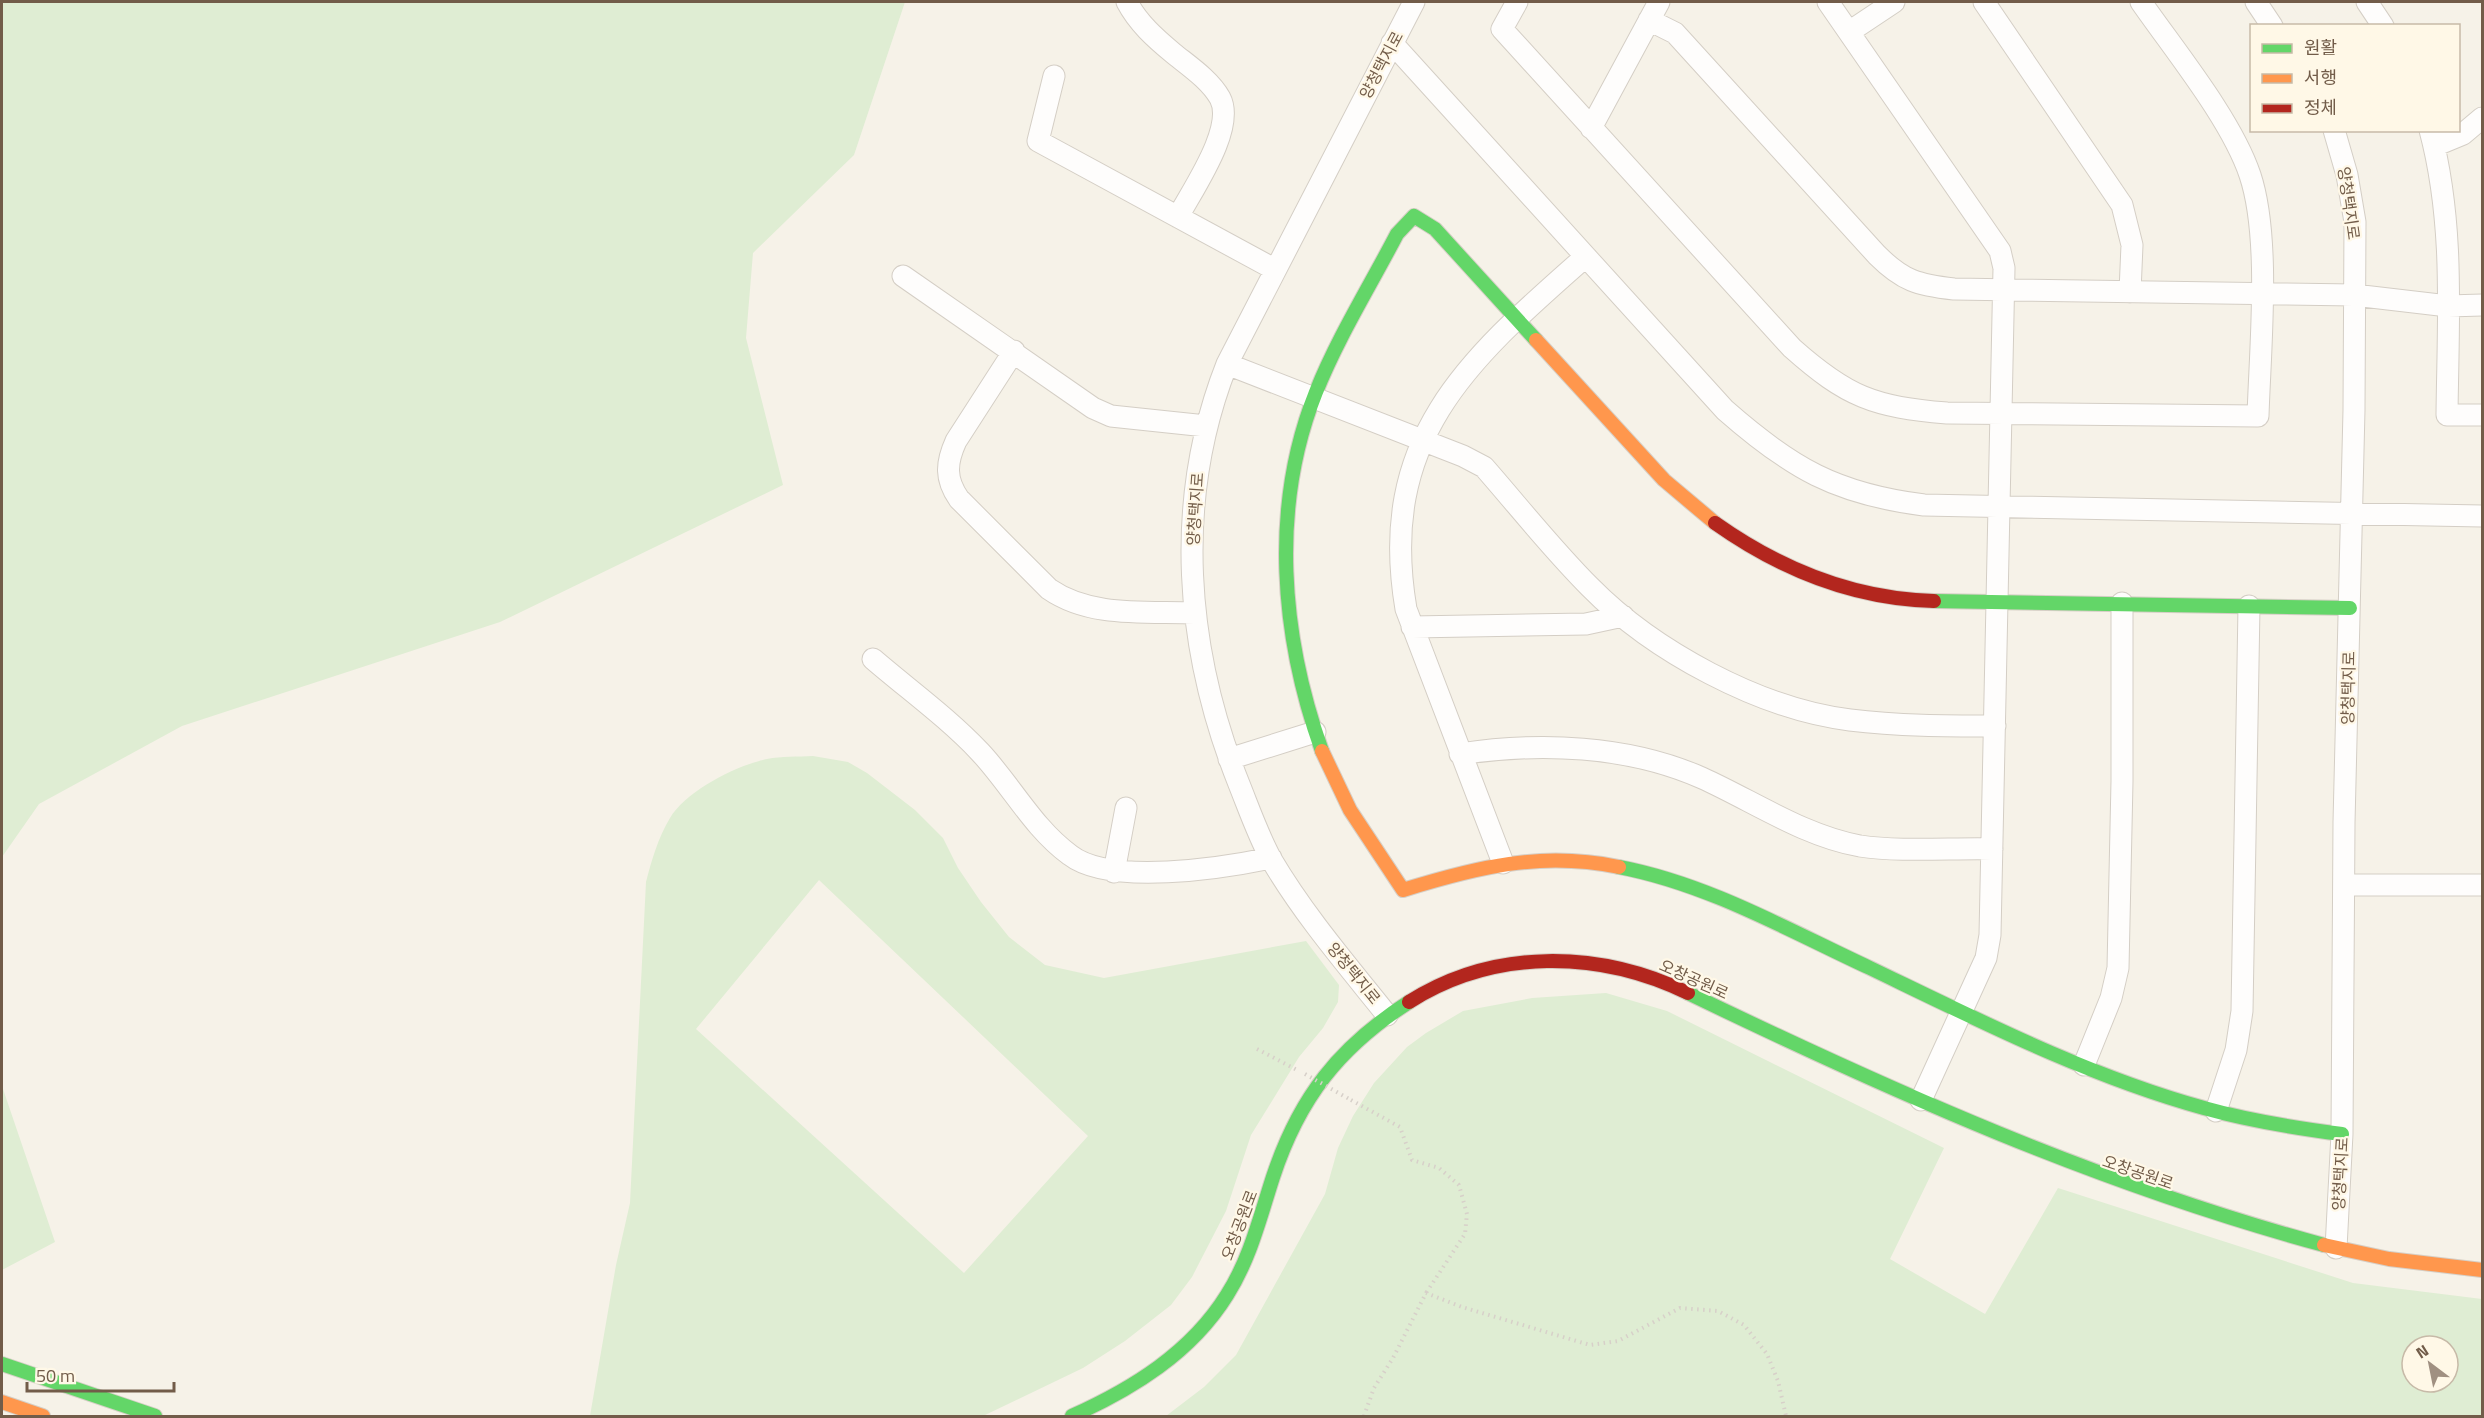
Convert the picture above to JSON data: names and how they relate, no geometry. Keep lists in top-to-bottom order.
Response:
{
  "streets": {
    "street": ["양청택지로", "오창공원로"]
  },
  "crossings": [
    ["양청택지로", "오창공원로"]
  ],
  "legend": ["원활", "서행", "정체"],
  "scale_bar": "50 m",
  "north": "top left"
}
